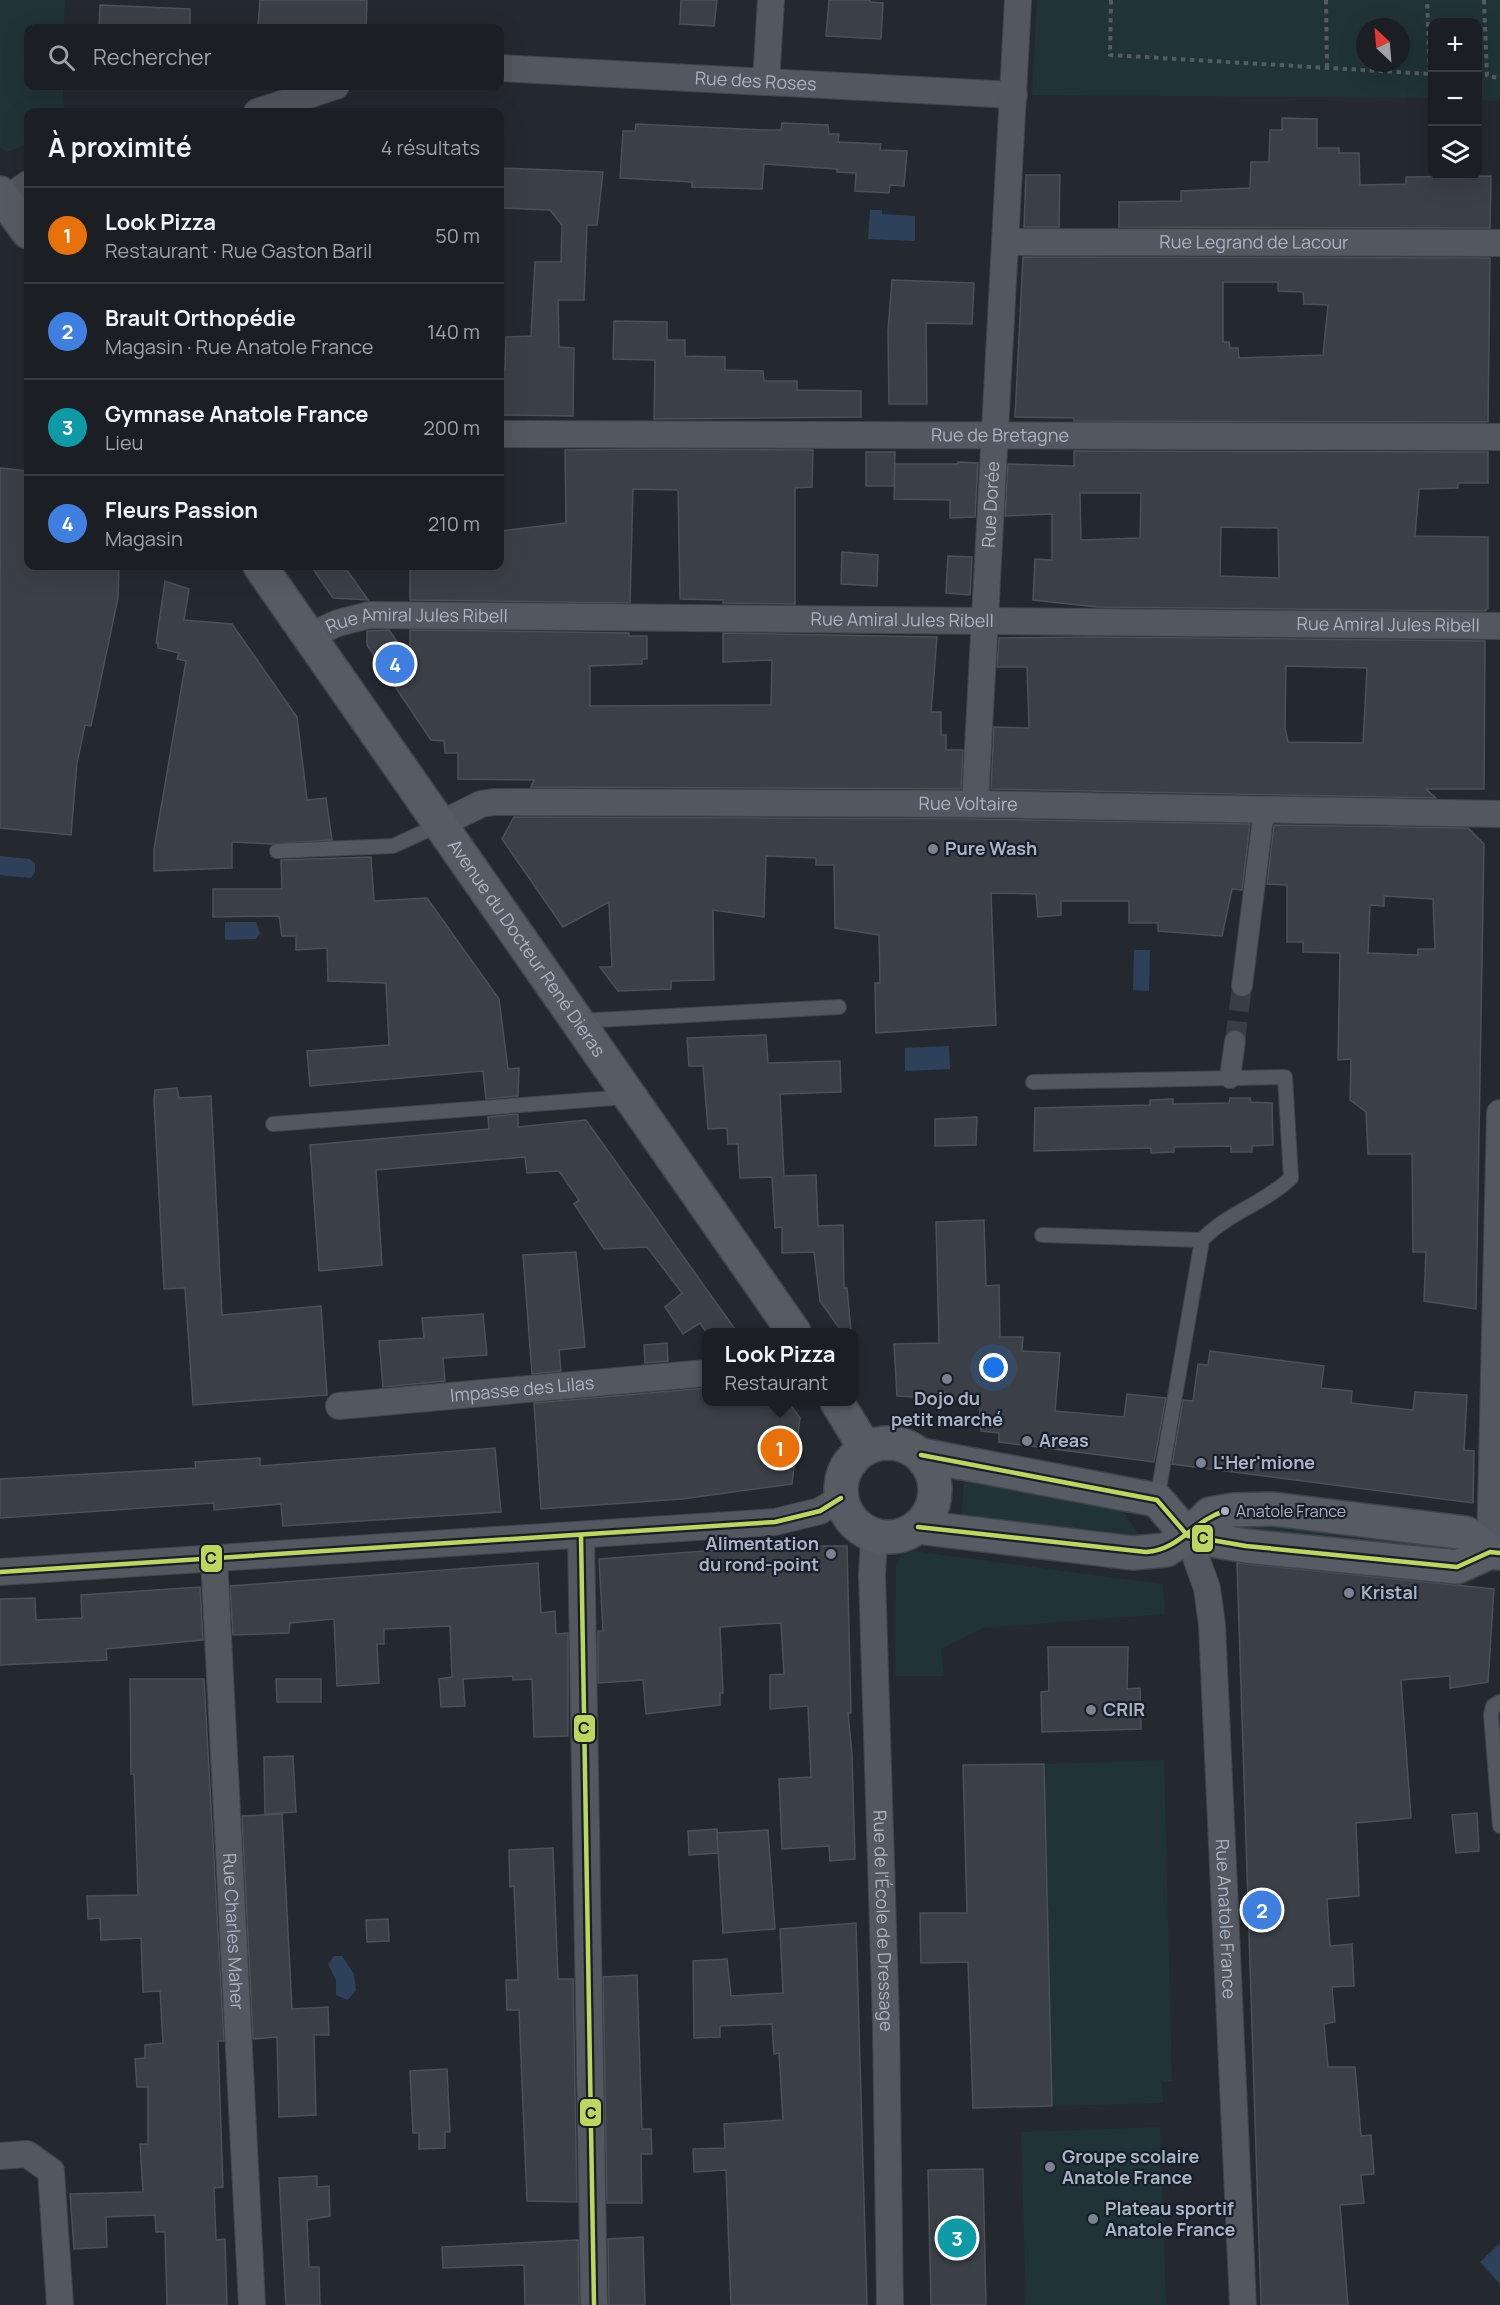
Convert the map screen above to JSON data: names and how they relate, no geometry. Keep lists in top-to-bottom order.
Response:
{
  "streets": {
    "main road": ["Avenue du Docteur René Dieras"],
    "street": [
      "Rue des Roses",
      "Rue Legrand de Lacour",
      "Rue de Bretagne",
      "Rue Dorée",
      "Rue Amiral Jules Ribell",
      "Rue Voltaire",
      "Impasse des Lilas",
      "Rue Anatole France",
      "Rue de l'École de Dressage",
      "Rue Charles Maher"
    ]
  },
  "crossings": [
    ["Rue des Roses", "Rue Dorée"],
    ["Rue Legrand de Lacour", "Rue Dorée"],
    ["Rue de Bretagne", "Rue Dorée"],
    ["Rue Dorée", "Rue Amiral Jules Ribell"],
    ["Rue Dorée", "Rue Voltaire"],
    ["Rue Amiral Jules Ribell", "Avenue du Docteur René Dieras"],
    ["Rue Voltaire", "Avenue du Docteur René Dieras"]
  ],
  "places": [
    "Pure Wash",
    "Dojo du petit marché",
    "Areas",
    "L'Her'mione",
    "Anatole France",
    "Alimentation du rond-point",
    "Kristal",
    "CRIR",
    "Groupe scolaire Anatole France",
    "Plateau sportif Anatole France"
  ],
  "lines": ["transit line C"],
  "north": "top left",
  "page": {
    "map_buttons": ["+", "−"],
    "search": "Rechercher",
    "heading": ["À proximité", "4 résultats"],
    "list": [
      {
        "mark": "1",
        "name": "Look Pizza",
        "note": "Restaurant · Rue Gaston Baril",
        "value": "50 m"
      },
      {
        "mark": "2",
        "name": "Brault Orthopédie",
        "note": "Magasin · Rue Anatole France",
        "value": "140 m"
      },
      {
        "mark": "3",
        "name": "Gymnase Anatole France",
        "note": "Lieu",
        "value": "200 m"
      },
      {
        "mark": "4",
        "name": "Fleurs Passion",
        "note": "Magasin",
        "value": "210 m"
      }
    ],
    "pins": [
      "4",
      "1",
      "2",
      "3"
    ],
    "popup": ["Look Pizza", "Restaurant"]
  }
}
